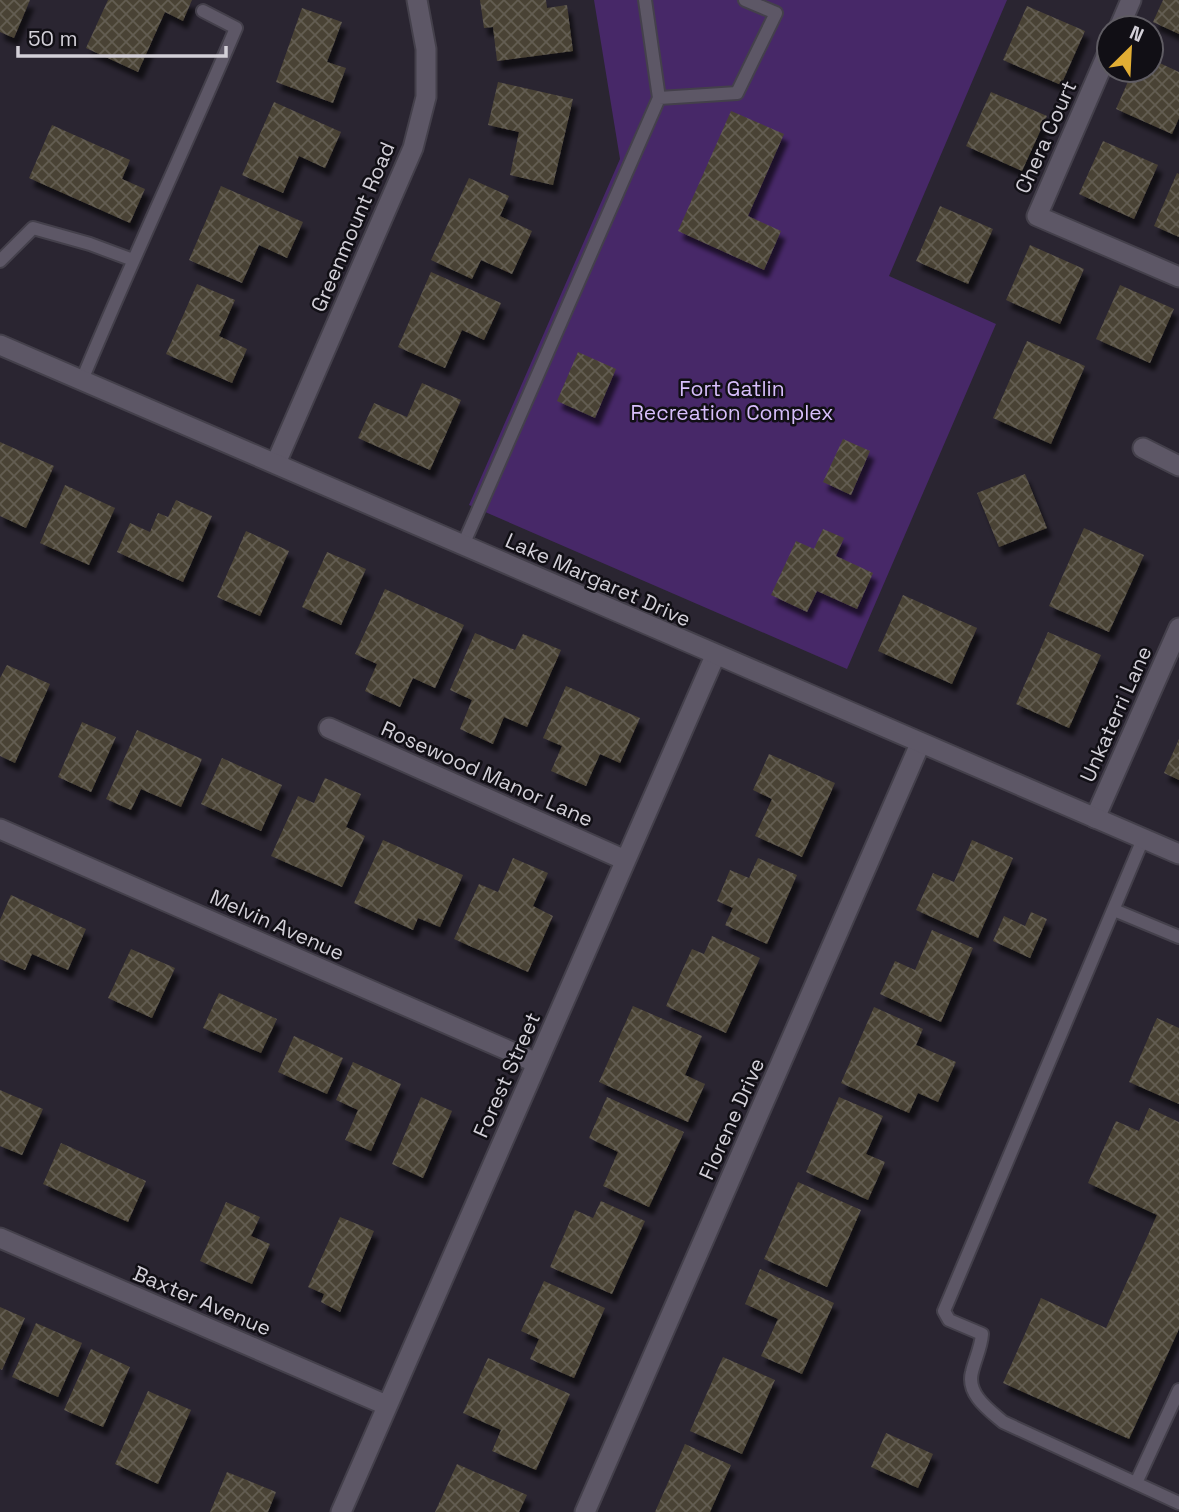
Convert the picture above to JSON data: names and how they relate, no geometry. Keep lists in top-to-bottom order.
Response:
{
  "streets": {
    "street": [
      "Chera Court",
      "Greenmount Road",
      "Lake Margaret Drive",
      "Unkaterri Lane",
      "Rosewood Manor Lane",
      "Melvin Avenue",
      "Forest Street",
      "Florene Drive",
      "Baxter Avenue"
    ]
  },
  "crossings": [
    ["Greenmount Road", "Lake Margaret Drive"],
    ["Lake Margaret Drive", "Unkaterri Lane"],
    ["Lake Margaret Drive", "Forest Street"],
    ["Lake Margaret Drive", "Florene Drive"],
    ["Rosewood Manor Lane", "Forest Street"],
    ["Melvin Avenue", "Forest Street"],
    ["Forest Street", "Baxter Avenue"]
  ],
  "parks": ["Fort Gatlin Recreation Complex"],
  "scale_bar": "50 m",
  "north": "top right"
}
